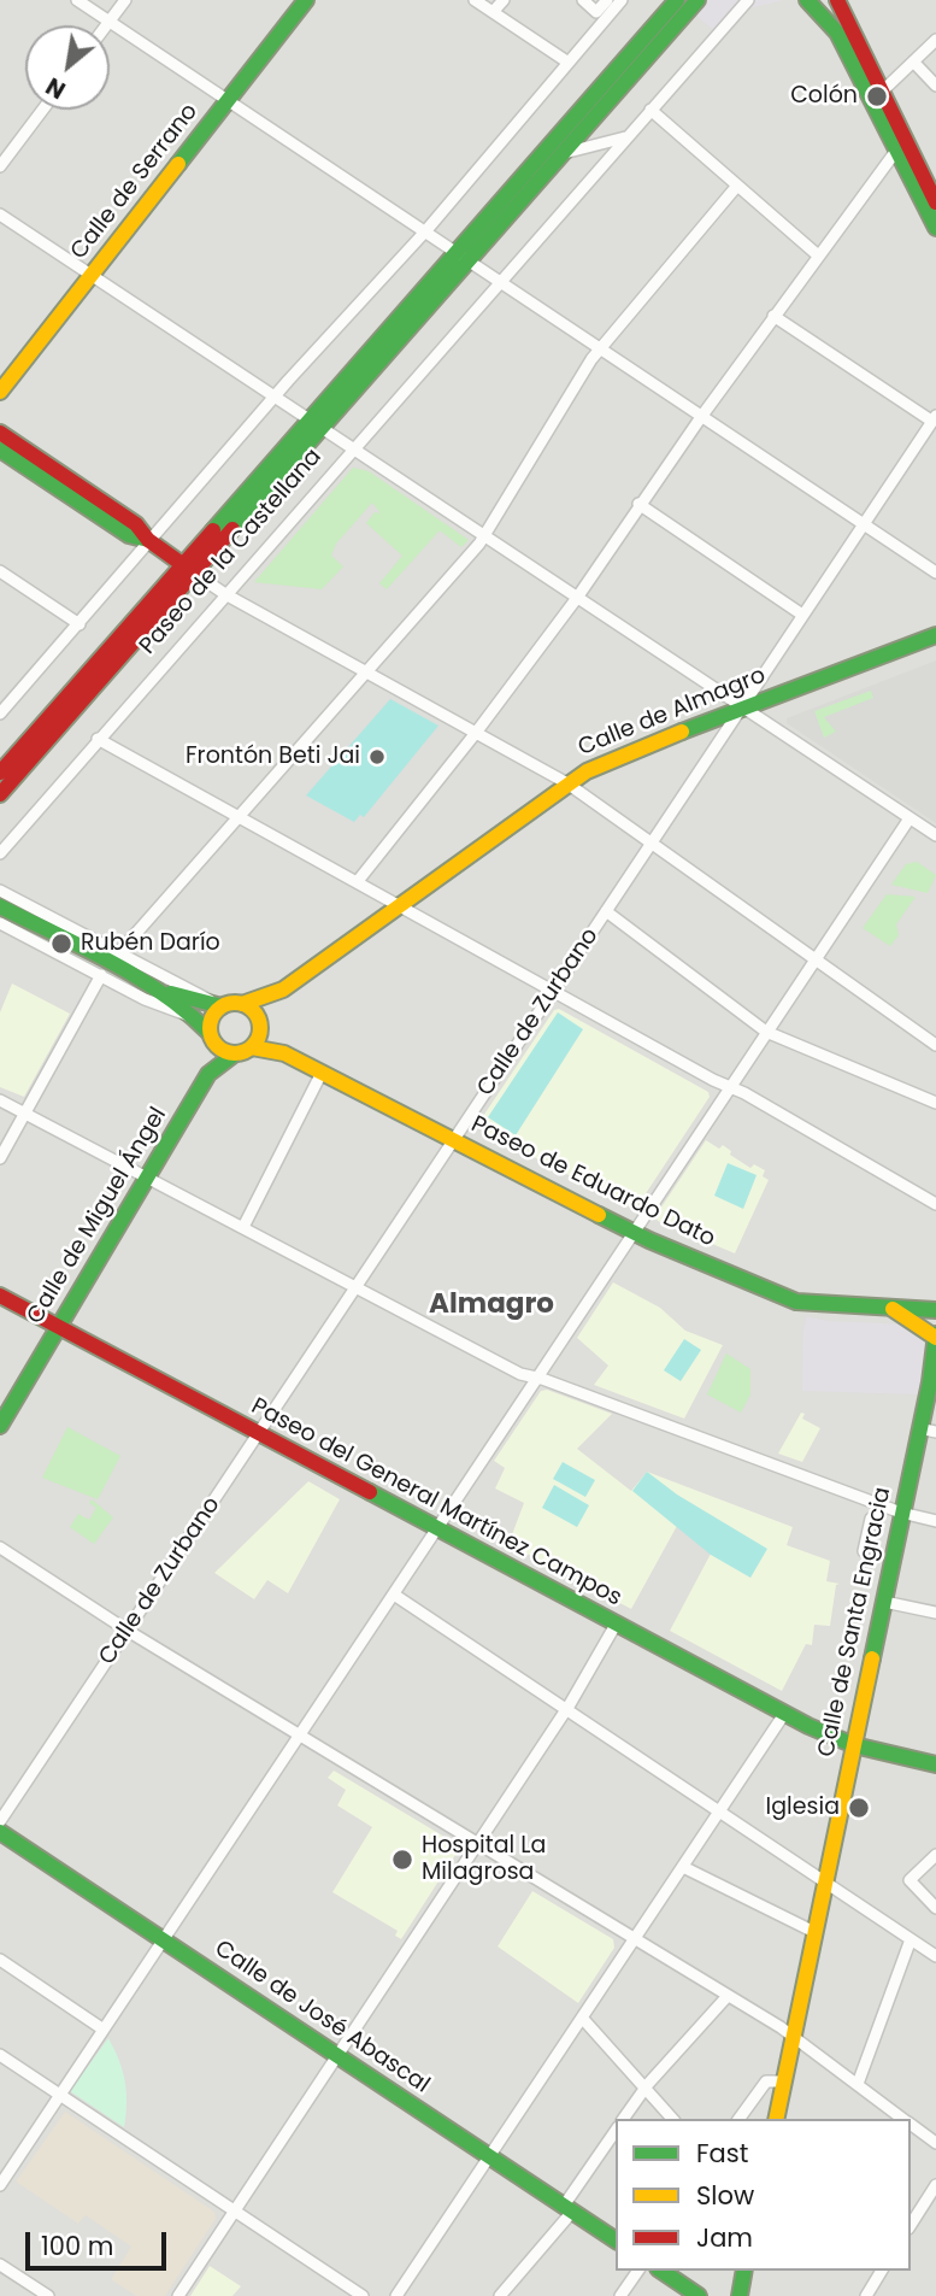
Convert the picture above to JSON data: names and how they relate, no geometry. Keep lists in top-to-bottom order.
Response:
{
  "streets": {
    "main road": [
      "Calle de Serrano",
      "Paseo de la Castellana",
      "Calle de Almagro",
      "Paseo de Eduardo Dato",
      "Calle de Miguel Ángel",
      "Paseo del General Martínez Campos",
      "Calle de Santa Engracia",
      "Calle de José Abascal"
    ],
    "street": ["Calle de Zurbano"]
  },
  "crossings": [
    ["Calle de Almagro", "Calle de Zurbano"],
    ["Calle de Almagro", "Paseo de Eduardo Dato"],
    ["Calle de Almagro", "Calle de Miguel Ángel"],
    ["Calle de Zurbano", "Paseo de Eduardo Dato"],
    ["Calle de Zurbano", "Paseo del General Martínez Campos"],
    ["Paseo de Eduardo Dato", "Calle de Miguel Ángel"],
    ["Calle de Miguel Ángel", "Paseo del General Martínez Campos"],
    ["Paseo del General Martínez Campos", "Calle de Santa Engracia"]
  ],
  "districts": ["Almagro"],
  "places": [
    "Colón",
    "Frontón Beti Jai",
    "Rubén Darío",
    "Iglesia",
    "Hospital La Milagrosa"
  ],
  "legend": ["Fast", "Slow", "Jam"],
  "scale_bar": "100 m",
  "north": "bottom left"
}
